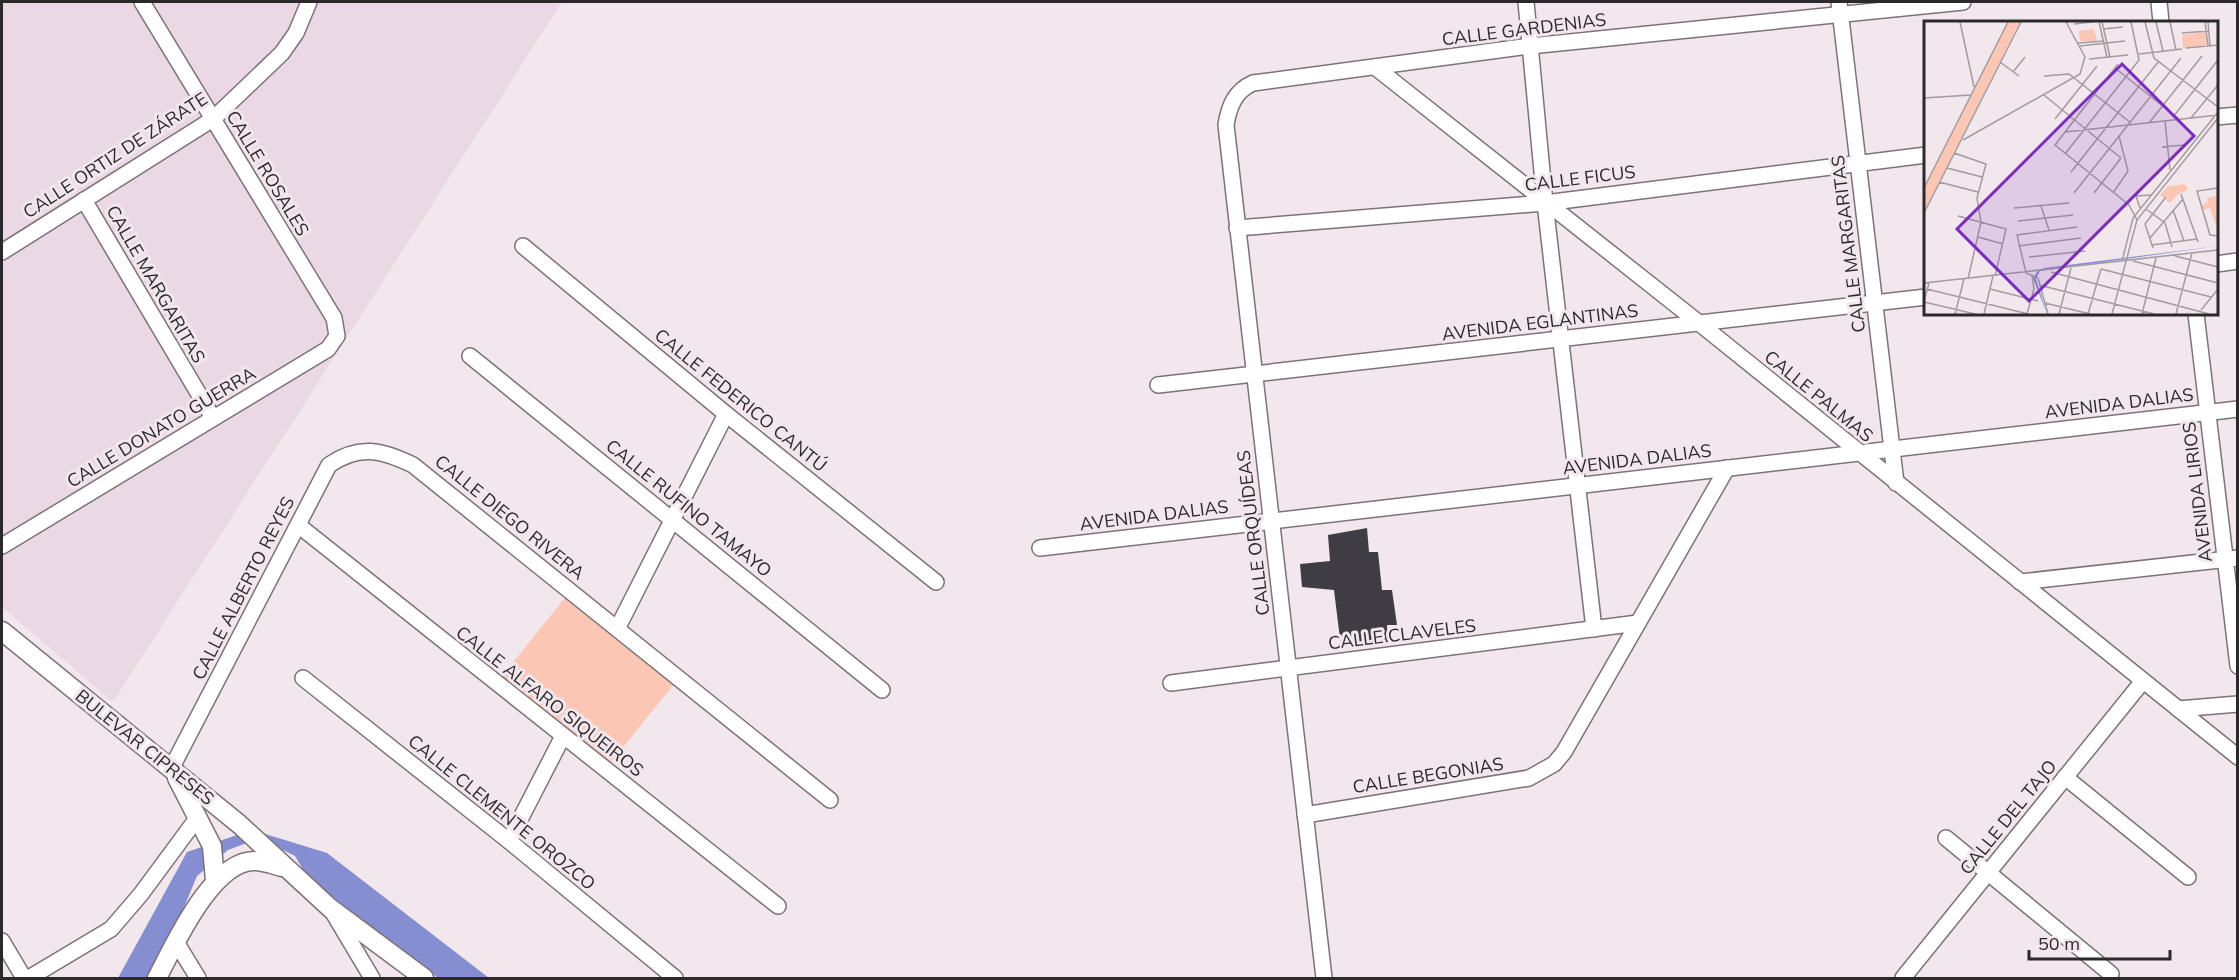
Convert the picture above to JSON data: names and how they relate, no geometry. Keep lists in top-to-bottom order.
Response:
{
  "streets": {
    "street": [
      "CALLE GARDENIAS",
      "CALLE ORTIZ DE ZÁRATE",
      "CALLE ROSALES",
      "CALLE FICUS",
      "CALLE MARGARITAS",
      "AVENIDA EGLANTINAS",
      "CALLE PALMAS",
      "CALLE FEDERICO CANTÚ",
      "AVENIDA DALIAS",
      "CALLE DONATO GUERRA",
      "AVENIDA LIRIOS",
      "CALLE RUFINO TAMAYO",
      "CALLE DIEGO RIVERA",
      "CALLE ORQUÍDEAS",
      "CALLE ALBERTO REYES",
      "CALLE CLAVELES",
      "CALLE ALFARO SIQUEIROS",
      "BULEVAR CIPRESES",
      "CALLE BEGONIAS",
      "CALLE CLEMENTE OROZCO",
      "CALLE DEL TAJO"
    ]
  },
  "crossings": [
    ["CALLE GARDENIAS", "CALLE MARGARITAS"],
    ["CALLE GARDENIAS", "CALLE PALMAS"],
    ["CALLE GARDENIAS", "CALLE ORQUÍDEAS"],
    ["CALLE ORTIZ DE ZÁRATE", "CALLE ROSALES"],
    ["CALLE ORTIZ DE ZÁRATE", "CALLE MARGARITAS"],
    ["CALLE ROSALES", "CALLE DONATO GUERRA"],
    ["CALLE FICUS", "CALLE MARGARITAS"],
    ["CALLE FICUS", "CALLE PALMAS"],
    ["CALLE FICUS", "CALLE ORQUÍDEAS"],
    ["CALLE MARGARITAS", "AVENIDA EGLANTINAS"],
    ["CALLE MARGARITAS", "CALLE PALMAS"],
    ["CALLE MARGARITAS", "AVENIDA DALIAS"],
    ["CALLE MARGARITAS", "CALLE DONATO GUERRA"],
    ["AVENIDA EGLANTINAS", "CALLE PALMAS"],
    ["AVENIDA EGLANTINAS", "CALLE ORQUÍDEAS"],
    ["CALLE PALMAS", "AVENIDA DALIAS"],
    ["CALLE PALMAS", "CALLE DEL TAJO"],
    ["AVENIDA DALIAS", "AVENIDA LIRIOS"],
    ["AVENIDA DALIAS", "CALLE ORQUÍDEAS"],
    ["CALLE DIEGO RIVERA", "CALLE ALBERTO REYES"],
    ["CALLE ORQUÍDEAS", "CALLE CLAVELES"],
    ["CALLE ORQUÍDEAS", "CALLE BEGONIAS"],
    ["CALLE ALBERTO REYES", "CALLE ALFARO SIQUEIROS"],
    ["CALLE ALBERTO REYES", "BULEVAR CIPRESES"],
    ["CALLE CLAVELES", "CALLE BEGONIAS"]
  ],
  "scale_bar": "50 m"
}
